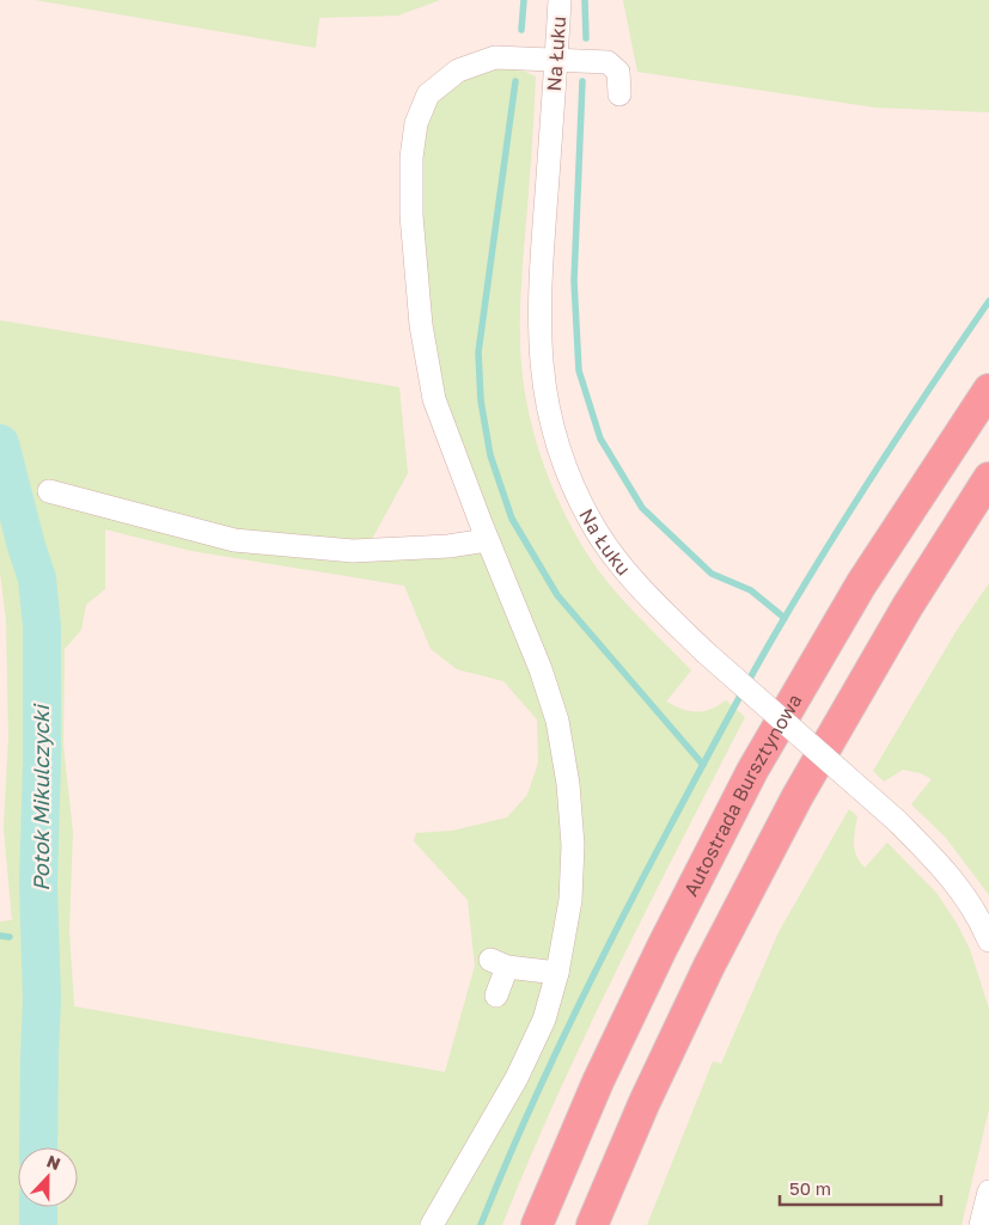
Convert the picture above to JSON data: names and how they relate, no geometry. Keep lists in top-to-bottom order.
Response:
{
  "streets": {
    "highway": ["Autostrada Bursztynowa"],
    "street": ["Na Łuku"]
  },
  "water": ["Potok Mikulczycki"],
  "scale_bar": "50 m",
  "north": "top"
}
